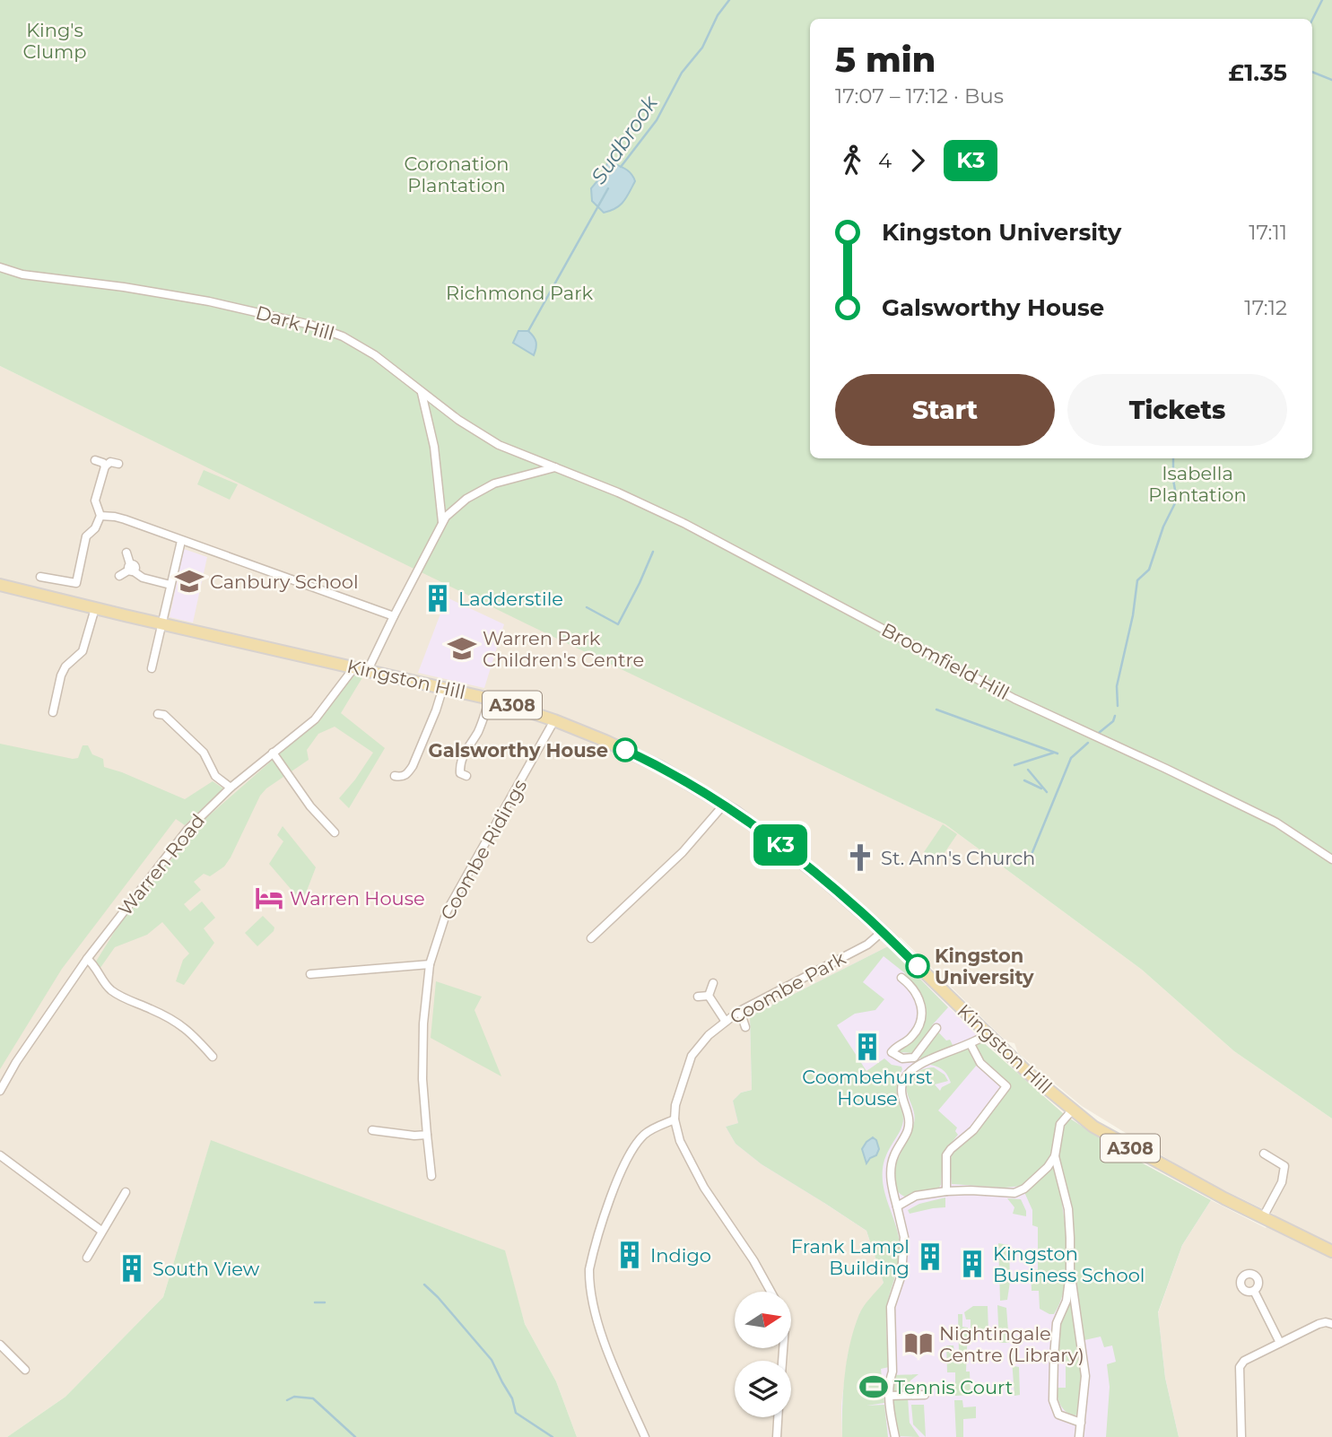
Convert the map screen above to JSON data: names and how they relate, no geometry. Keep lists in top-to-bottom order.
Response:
{
  "streets": {
    "main road": ["Kingston Hill", "A308"],
    "street": [
      "Dark Hill",
      "Broomfield Hill",
      "Coombe Ridings",
      "Warren Road",
      "Coombe Park"
    ]
  },
  "crossings": [
    ["Dark Hill", "Broomfield Hill"],
    ["Kingston Hill", "A308"],
    ["Kingston Hill", "Coombe Ridings"],
    ["Kingston Hill", "Warren Road"],
    ["Kingston Hill", "Coombe Park"]
  ],
  "water": ["Sudbrook"],
  "parks": [
    "King's Clump",
    "Coronation Plantation",
    "Richmond Park",
    "Isabella Plantation"
  ],
  "places": {
    "school or university": ["Canbury School", "Warren Park Children's Centre"],
    "building": [
      "Ladderstile",
      "Coombehurst House",
      "Indigo",
      "Frank Lampl Building",
      "Kingston Business School",
      "South View"
    ],
    "other": ["Galsworthy House", "Kingston University"],
    "church": ["St. Ann's Church"],
    "hotel": ["Warren House"],
    "library": ["Nightingale Centre (Library)"],
    "sports": ["Tennis Court"]
  },
  "lines": ["bus line K3"],
  "north": "right",
  "page": {
    "on_map": "K3",
    "heading": ["5 min", "17:07 – 17:12 · Bus", "£1.35"],
    "legs": ["4", "K3"],
    "list": [
      {
        "name": "Kingston University",
        "value": "17:11"
      },
      {
        "name": "Galsworthy House",
        "value": "17:12"
      }
    ],
    "buttons": ["Start", "Tickets"]
  }
}
